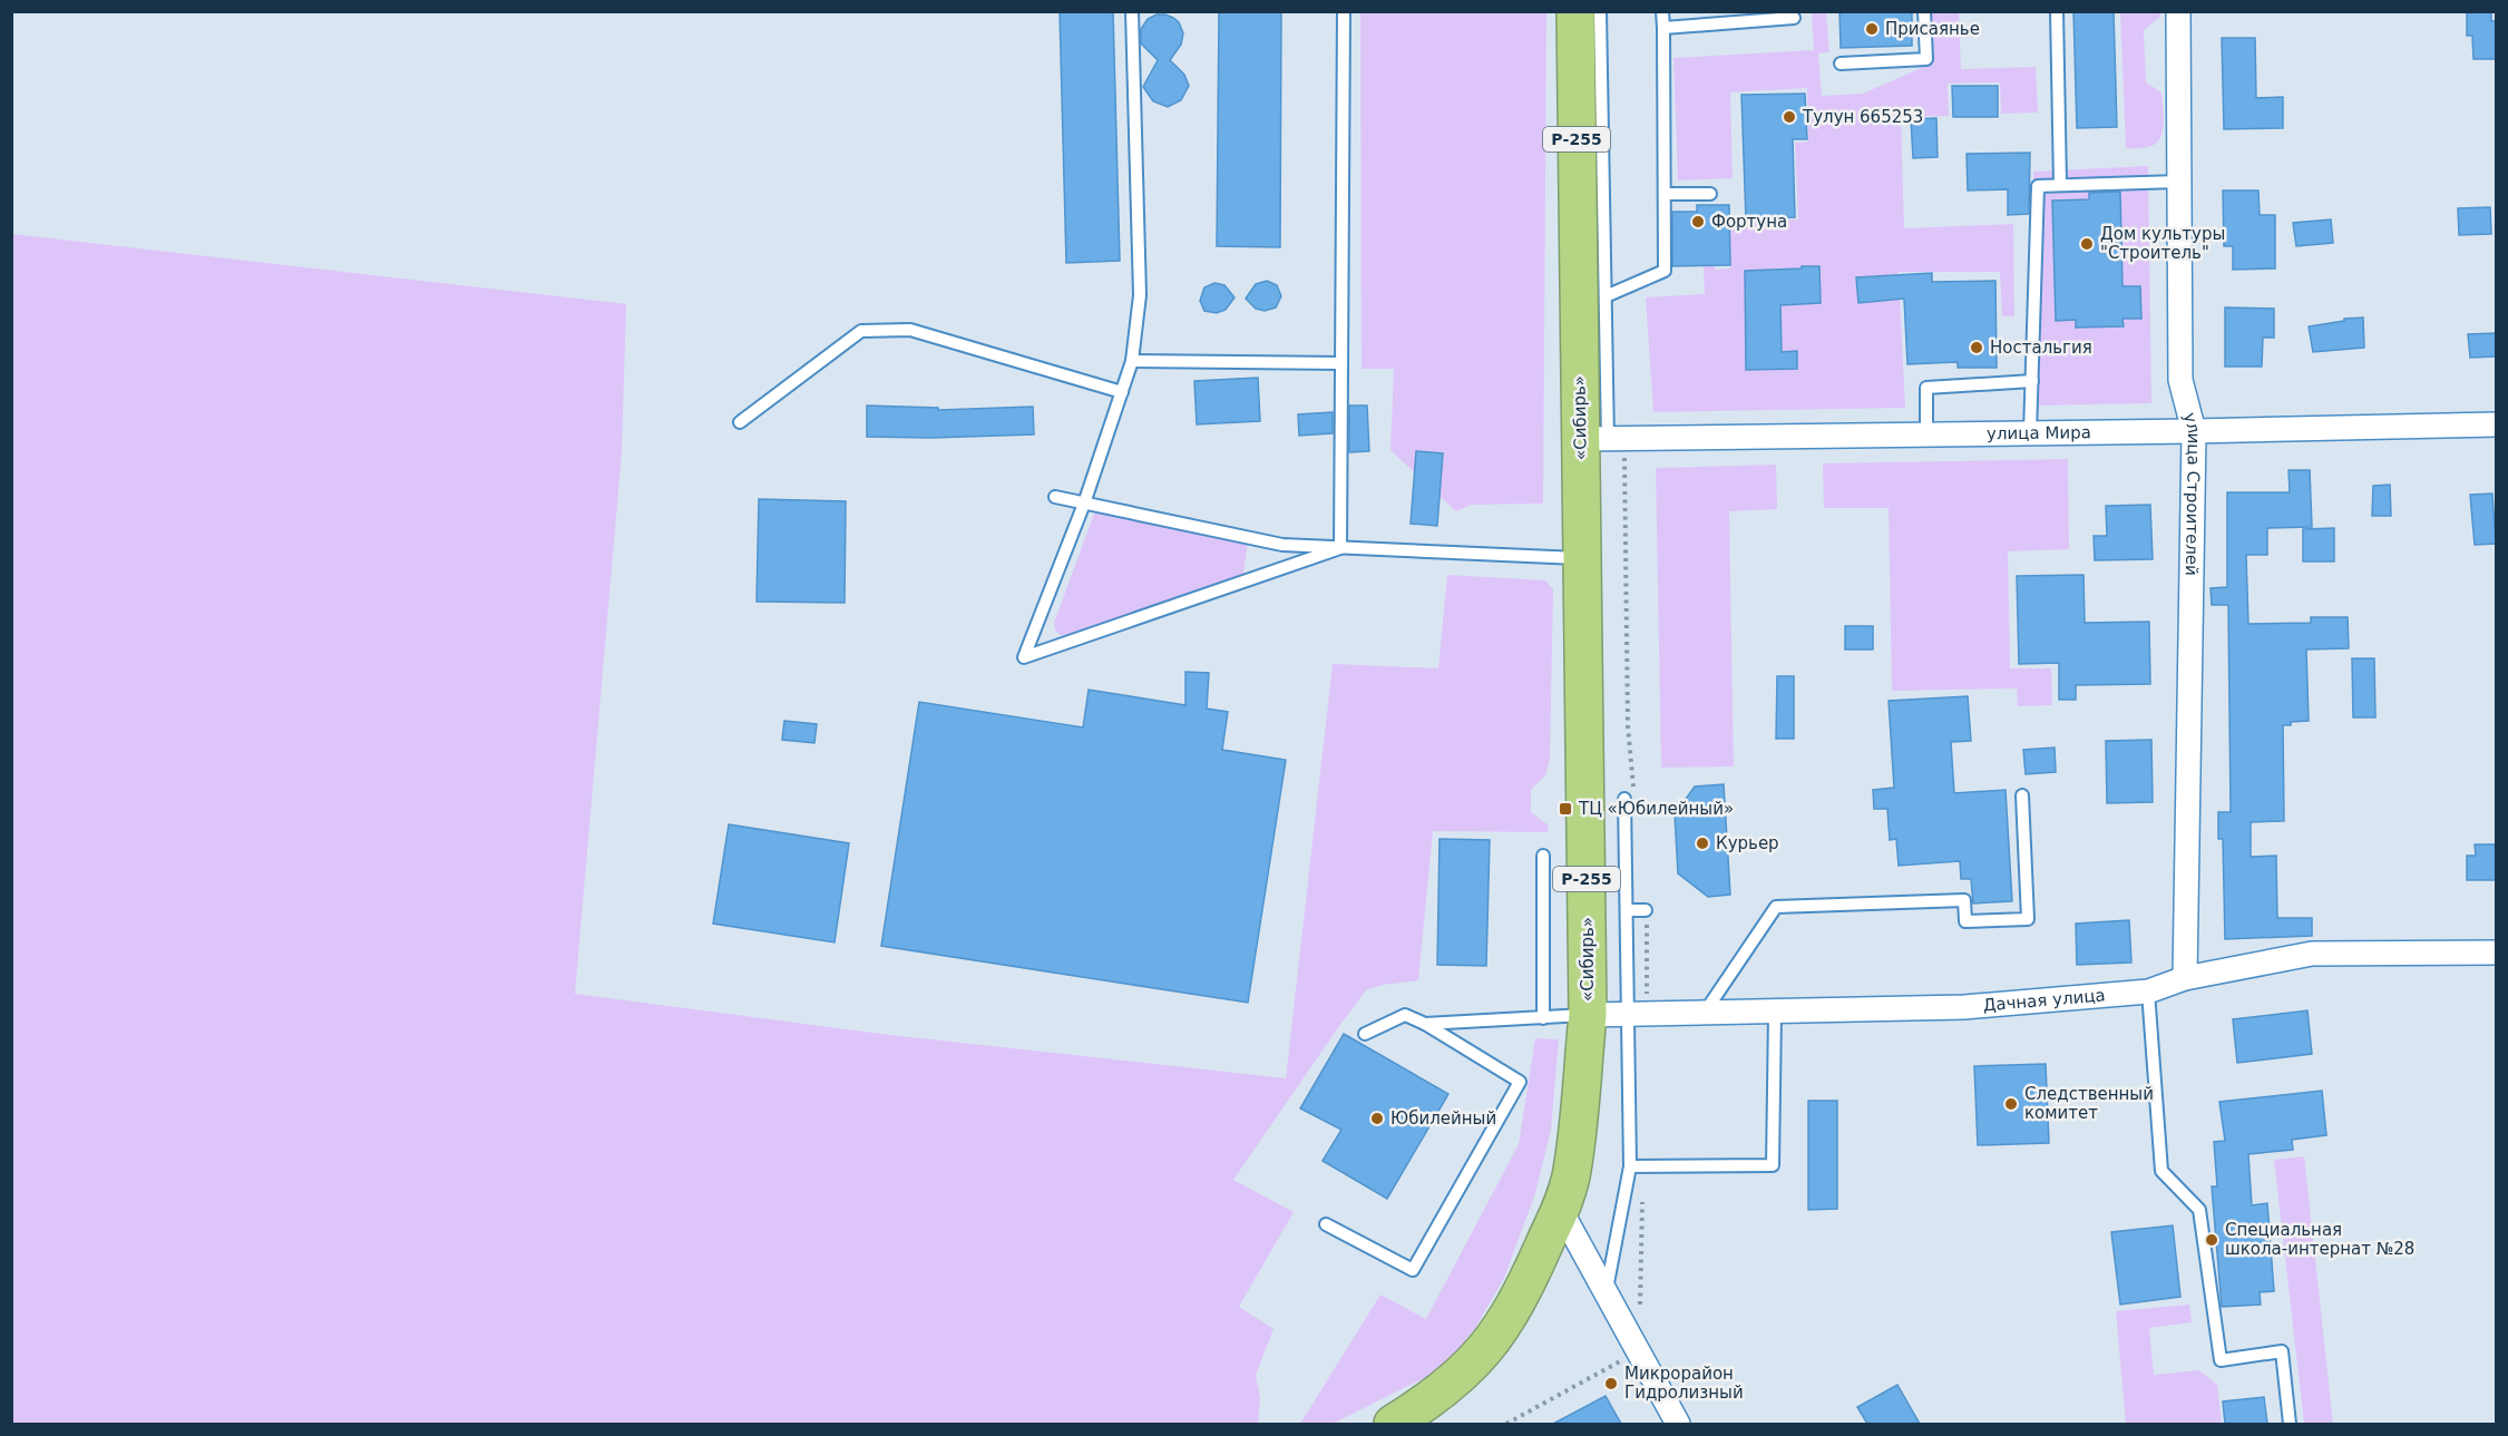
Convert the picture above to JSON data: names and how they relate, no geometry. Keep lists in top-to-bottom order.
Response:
{
  "streets": {
    "highway": ["Р-255", "«Сибирь»"],
    "street": ["улица Мира", "улица Строителей", "Дачная улица"]
  },
  "crossings": [
    ["«Сибирь»", "улица Мира"],
    ["«Сибирь»", "Дачная улица"],
    ["улица Мира", "улица Строителей"],
    ["улица Строителей", "Дачная улица"]
  ],
  "places": {
    "other": [
      "Присаянье",
      "Тулун 665253",
      "Фортуна",
      "Дом культуры \"Строитель\"",
      "Ностальгия",
      "Курьер",
      "Следственный комитет",
      "Юбилейный",
      "Специальная школа-интернат №28",
      "Микрорайон Гидролизный"
    ],
    "transit": ["ТЦ «Юбилейный»"]
  }
}
